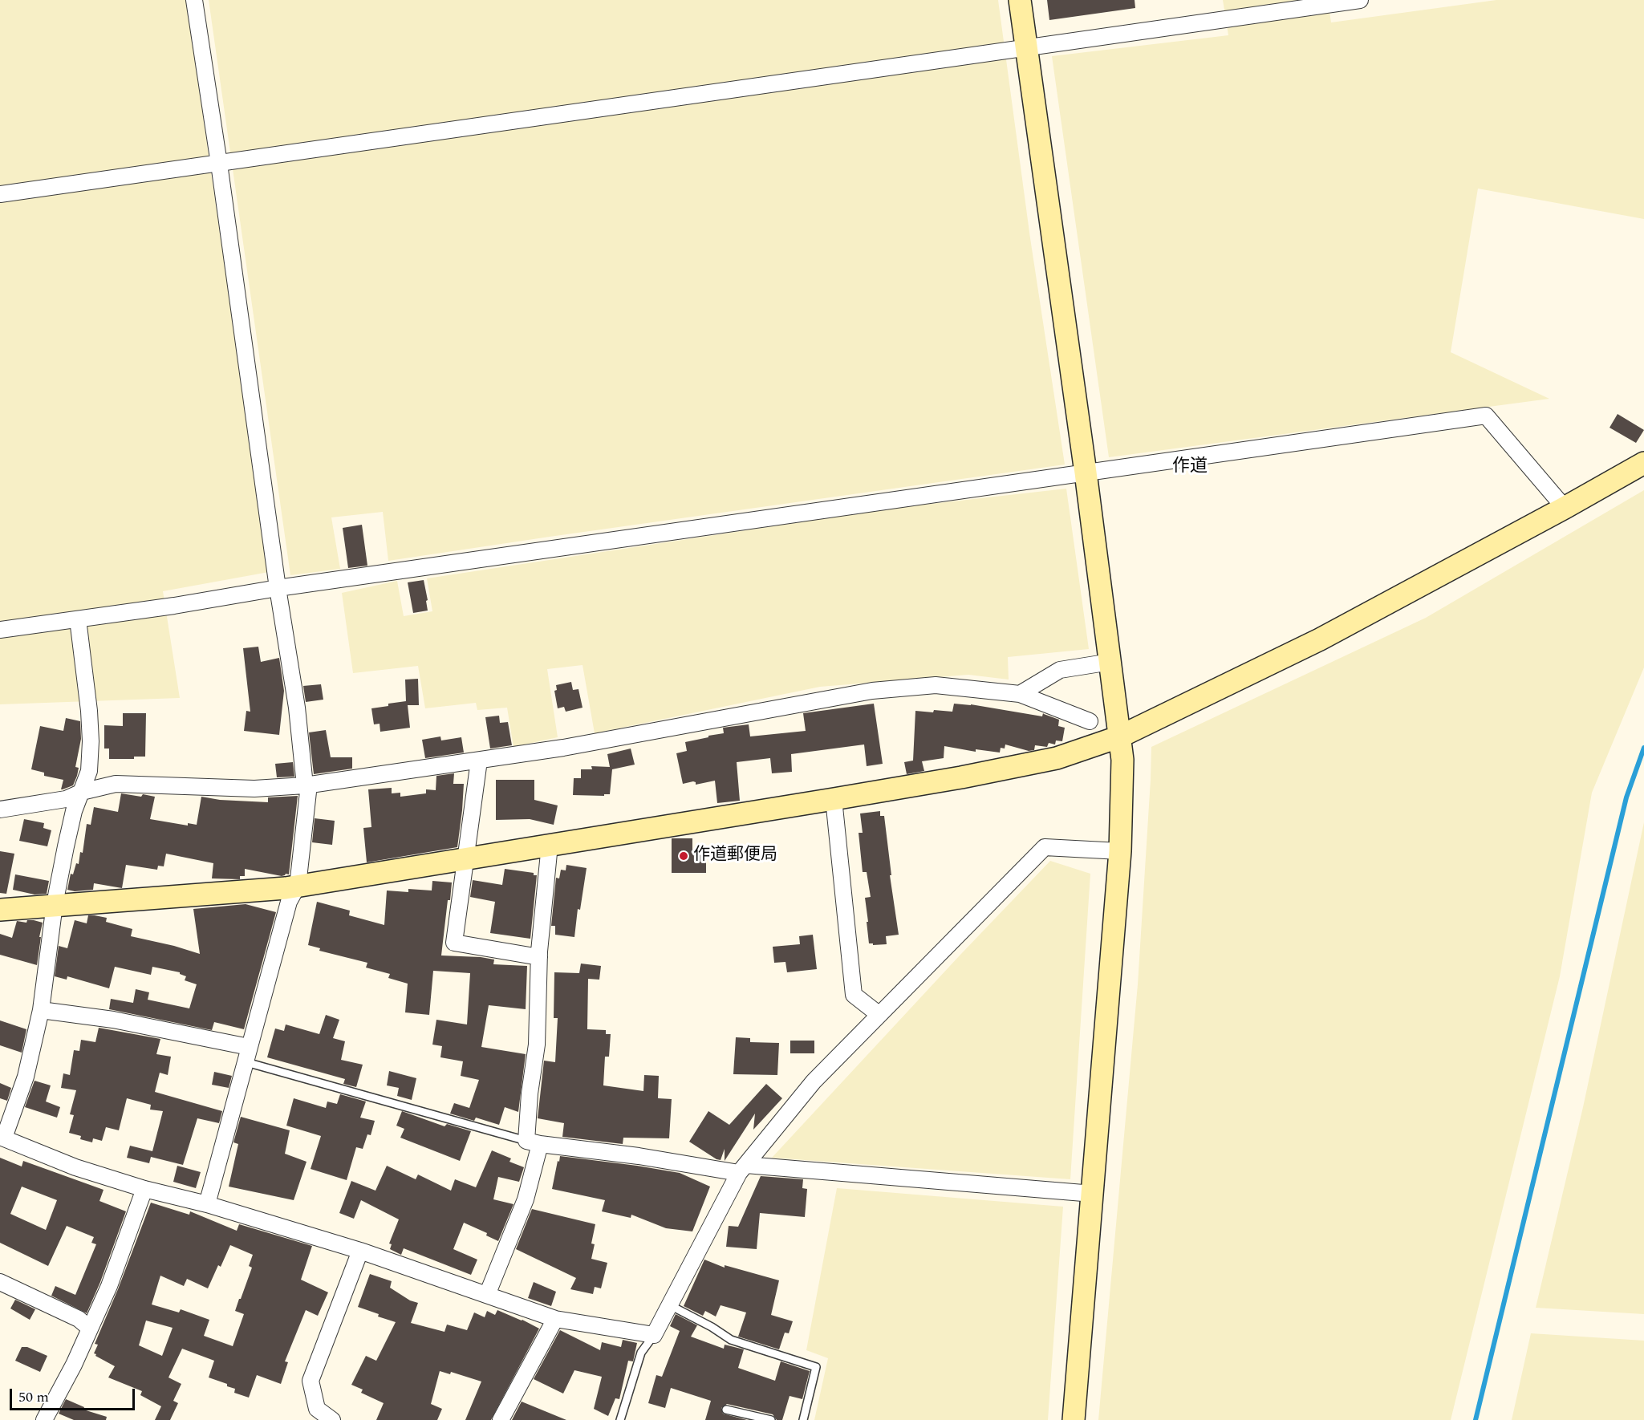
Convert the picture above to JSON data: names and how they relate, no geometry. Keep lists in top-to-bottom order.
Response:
{
  "districts": ["作道"],
  "places": ["作道郵便局"],
  "scale_bar": "50 m"
}
